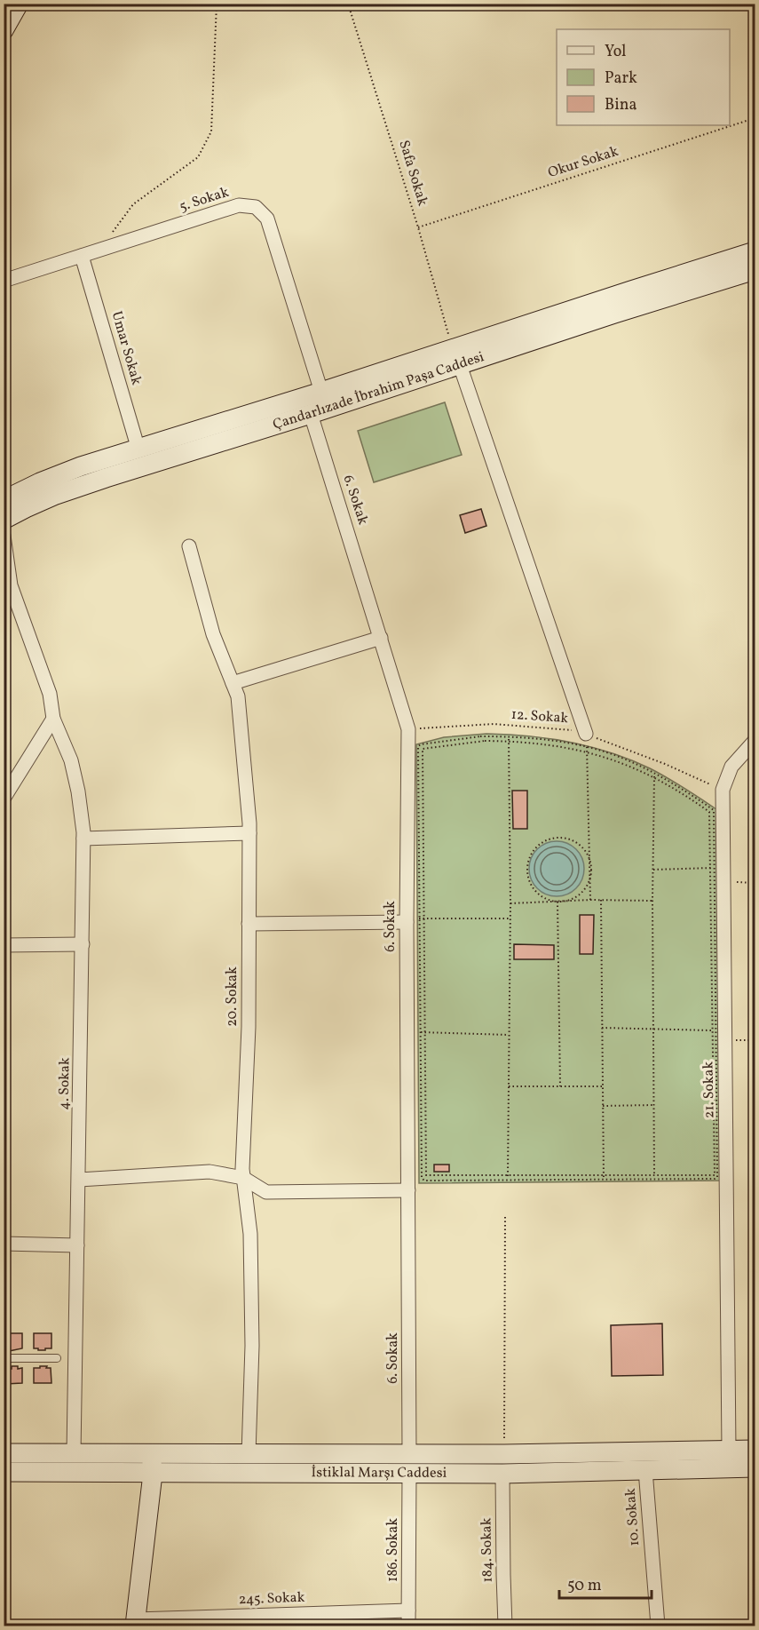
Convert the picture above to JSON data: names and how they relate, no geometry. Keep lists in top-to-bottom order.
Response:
{
  "streets": {
    "street": [
      "5. Sokak",
      "Umar Sokak",
      "Çandarlızade İbrahim Paşa Caddesi",
      "6. Sokak",
      "20. Sokak",
      "4. Sokak",
      "21. Sokak",
      "İstiklal Marşı Caddesi",
      "10. Sokak",
      "186. Sokak",
      "184. Sokak",
      "245. Sokak"
    ],
    "path": ["Okur Sokak", "Safa Sokak", "12. Sokak"]
  },
  "crossings": [
    ["Okur Sokak", "Safa Sokak"],
    ["Safa Sokak", "Çandarlızade İbrahim Paşa Caddesi"],
    ["5. Sokak", "Umar Sokak"],
    ["5. Sokak", "Çandarlızade İbrahim Paşa Caddesi"],
    ["Umar Sokak", "Çandarlızade İbrahim Paşa Caddesi"],
    ["Çandarlızade İbrahim Paşa Caddesi", "6. Sokak"],
    ["6. Sokak", "12. Sokak"],
    ["6. Sokak", "İstiklal Marşı Caddesi"],
    ["12. Sokak", "21. Sokak"],
    ["20. Sokak", "İstiklal Marşı Caddesi"],
    ["4. Sokak", "İstiklal Marşı Caddesi"],
    ["21. Sokak", "İstiklal Marşı Caddesi"],
    ["İstiklal Marşı Caddesi", "10. Sokak"],
    ["İstiklal Marşı Caddesi", "186. Sokak"],
    ["İstiklal Marşı Caddesi", "184. Sokak"],
    ["186. Sokak", "245. Sokak"]
  ],
  "legend": ["Yol", "Park", "Bina"],
  "scale_bar": "50 m"
}
